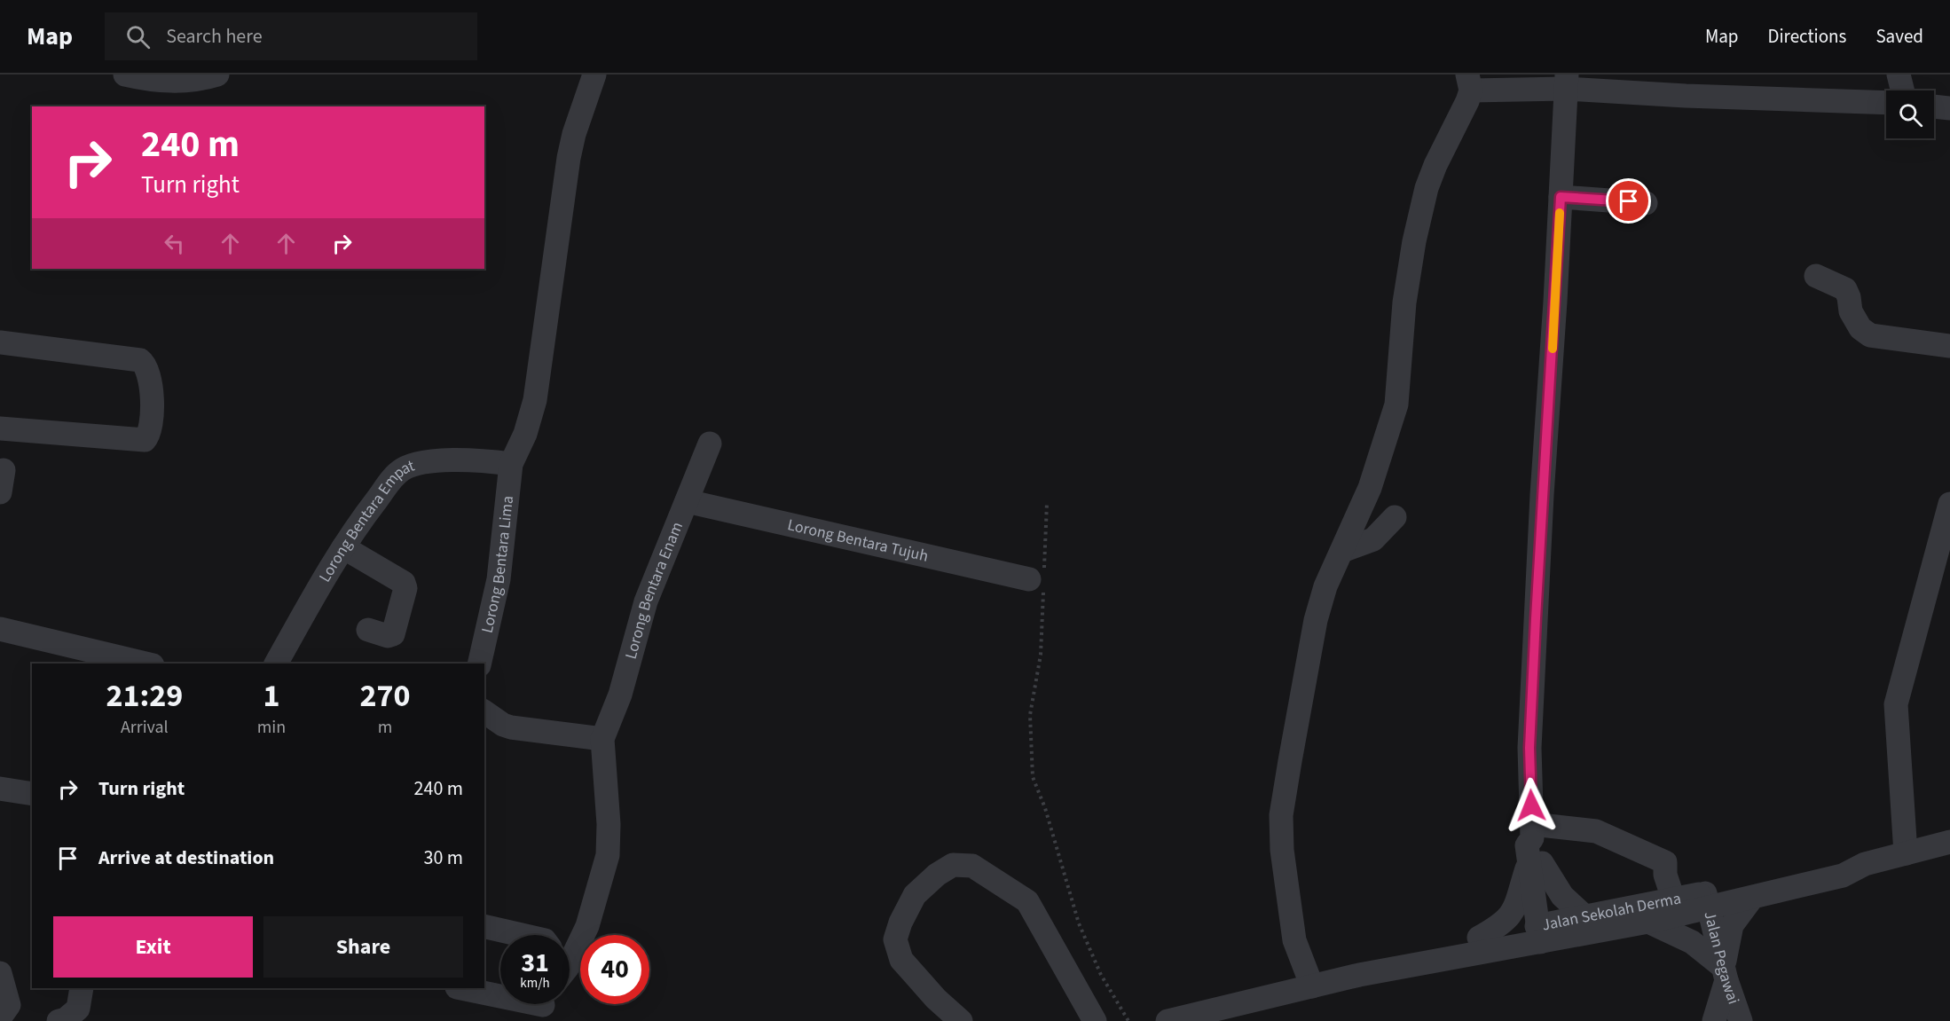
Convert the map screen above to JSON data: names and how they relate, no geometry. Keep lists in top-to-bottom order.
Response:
{
  "streets": {
    "street": [
      "Lorong Bentara Empat",
      "Lorong Bentara Tujuh",
      "Lorong Bentara Lima",
      "Lorong Bentara Enam",
      "Jalan Sekolah Derma",
      "Jalan Pegawai"
    ]
  },
  "crossings": [
    ["Lorong Bentara Empat", "Lorong Bentara Lima"],
    ["Lorong Bentara Tujuh", "Lorong Bentara Enam"],
    ["Jalan Sekolah Derma", "Jalan Pegawai"]
  ],
  "page": {
    "header": "Map",
    "search": "Search here",
    "nav": ["Map", "Directions", "Saved"],
    "turn": ["240 m", "Turn right"],
    "eta": [
      "21:29",
      "Arrival",
      "1",
      "min",
      "270",
      "m"
    ],
    "list": [
      {
        "name": "Turn right",
        "value": "240 m"
      },
      {
        "name": "Arrive at destination",
        "value": "30 m"
      }
    ],
    "buttons": ["Exit", "Share"],
    "speed": "31 km/h",
    "limit": "40"
  }
}
